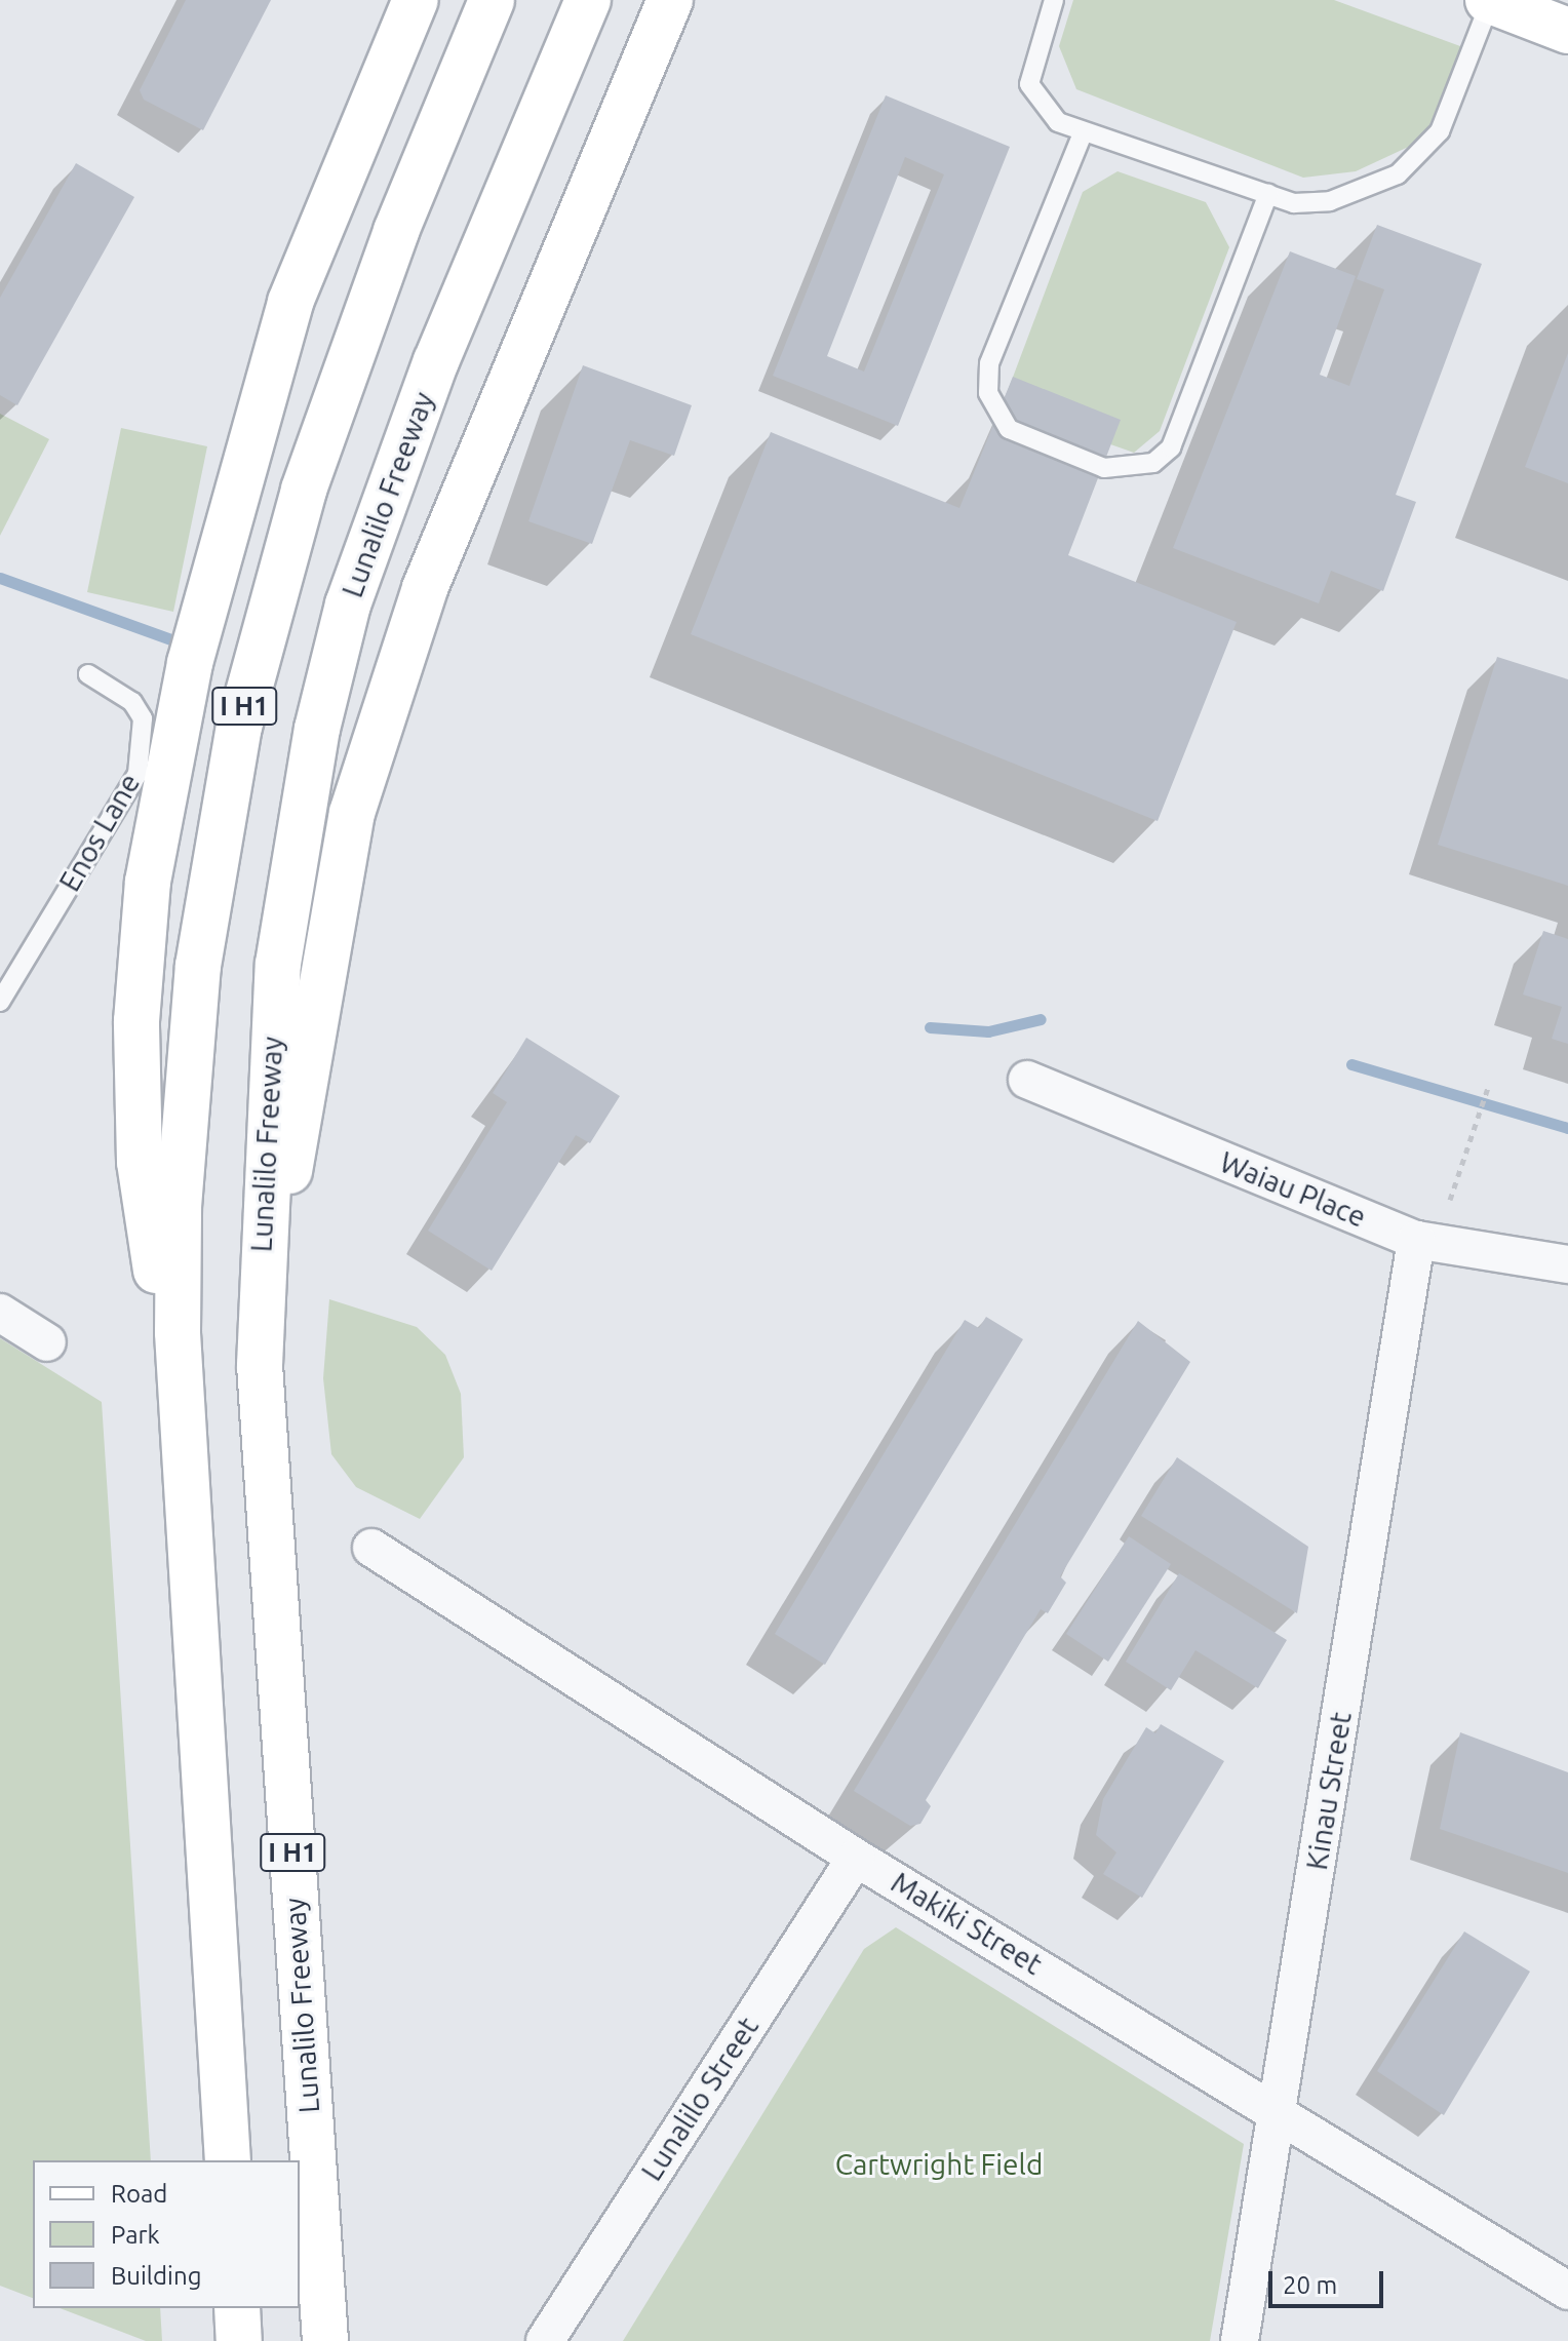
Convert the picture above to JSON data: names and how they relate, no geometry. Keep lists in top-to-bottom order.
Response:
{
  "streets": {
    "main road": ["Lunalilo Freeway", "I H1"],
    "street": [
      "Waiau Place",
      "Kinau Street",
      "Makiki Street",
      "Lunalilo Street"
    ],
    "lane": ["Enos Lane"]
  },
  "crossings": [
    ["Waiau Place", "Kinau Street"],
    ["Kinau Street", "Makiki Street"],
    ["Makiki Street", "Lunalilo Street"]
  ],
  "parks": ["Cartwright Field"],
  "legend": ["Road", "Park", "Building"],
  "scale_bar": "20 m"
}
